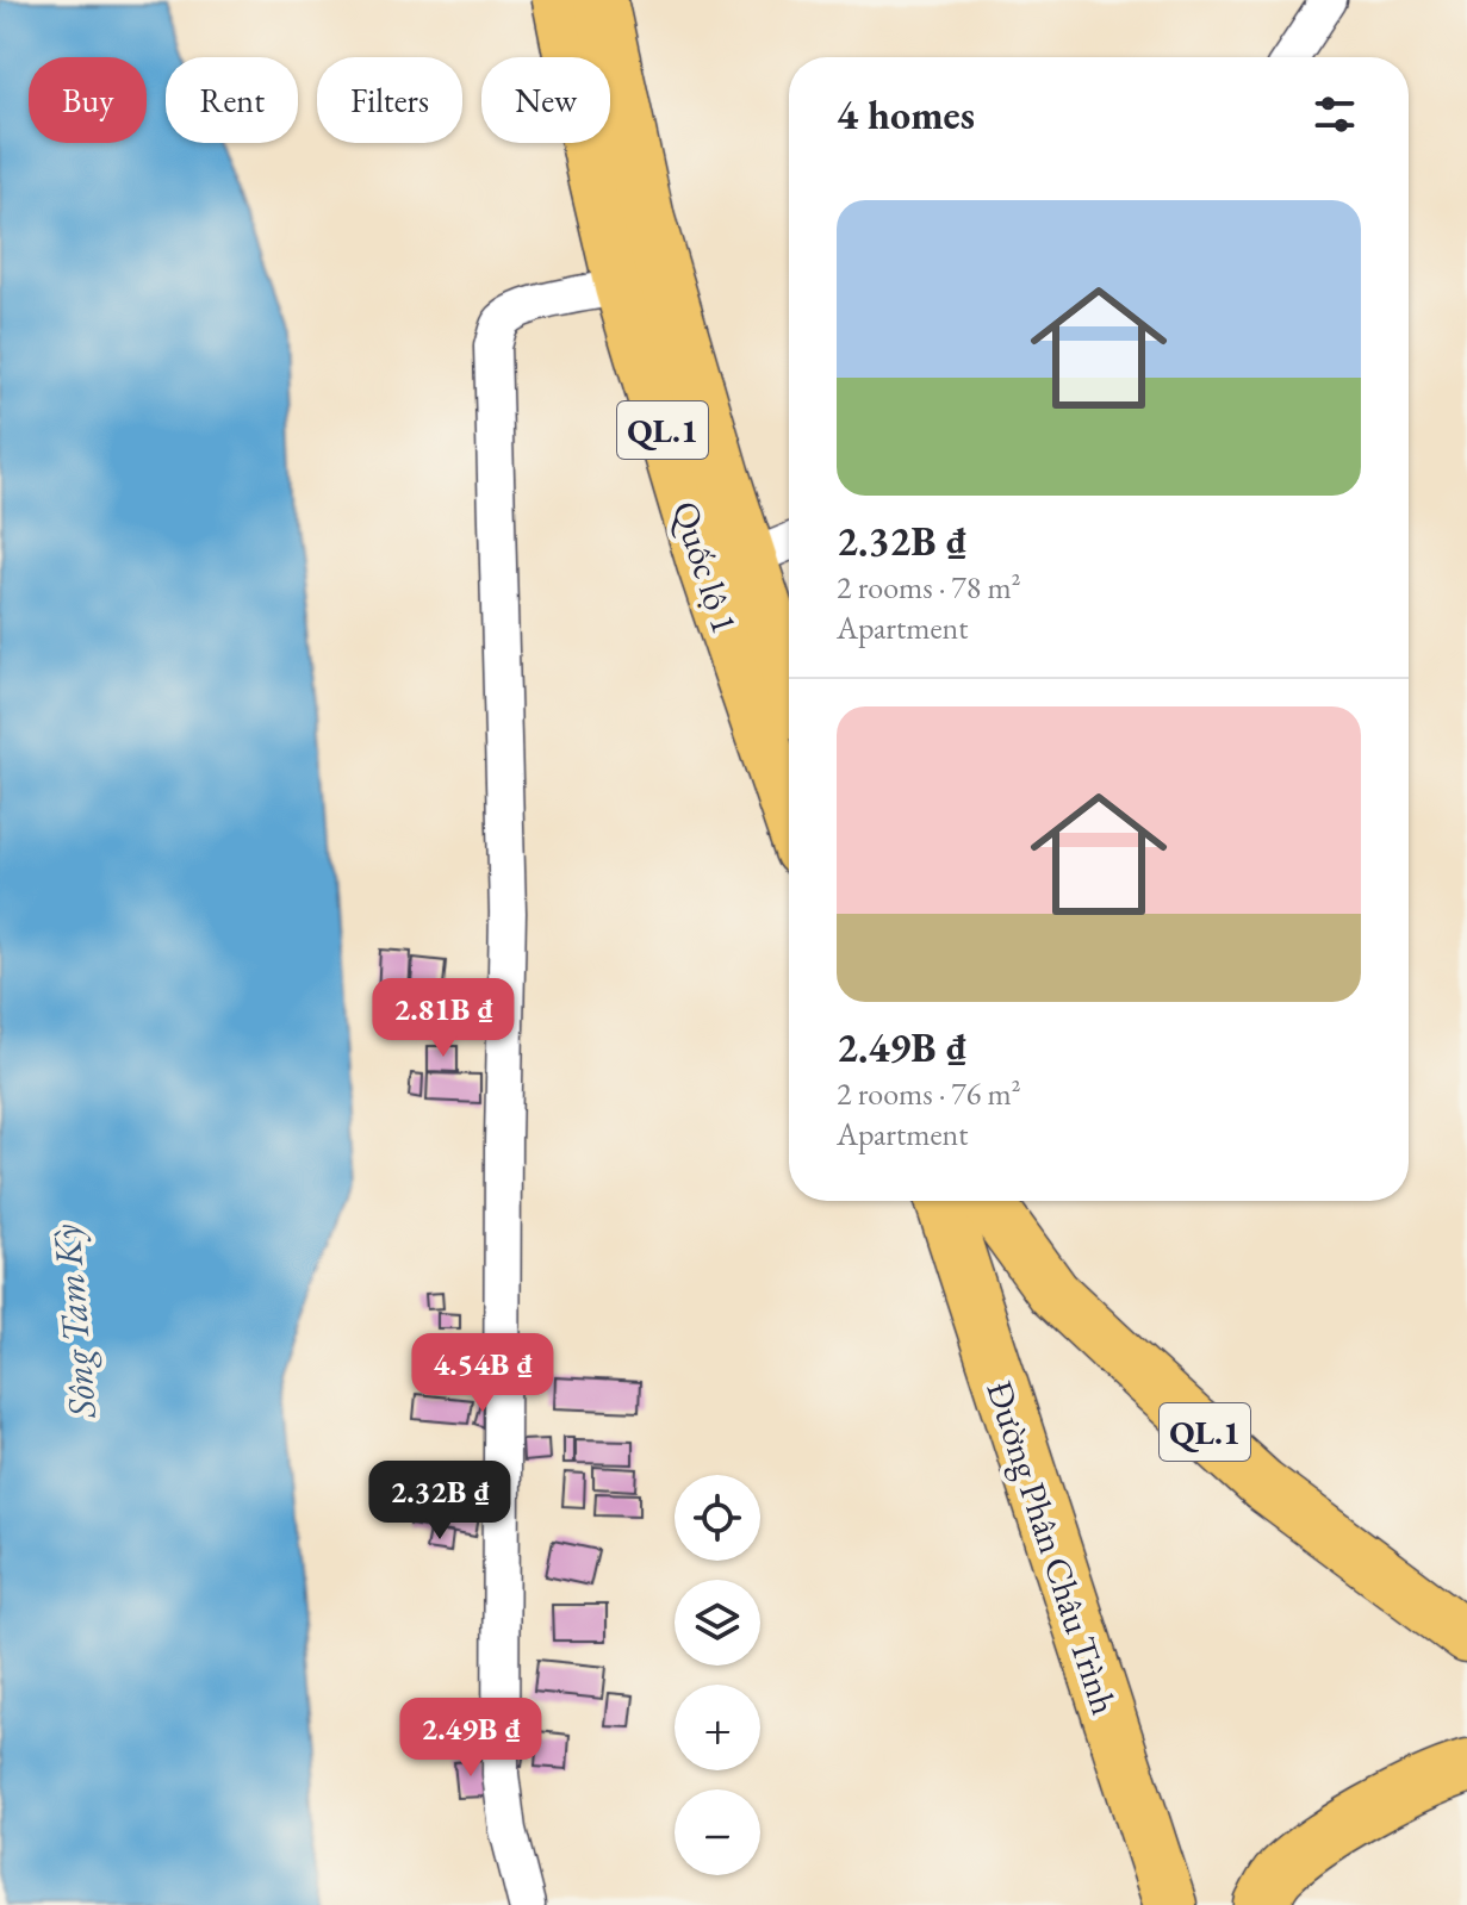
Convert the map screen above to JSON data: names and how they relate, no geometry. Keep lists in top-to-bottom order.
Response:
{
  "streets": {
    "main road": ["QL.1", "Quốc lộ 1", "Đường Phân Châu Trình"]
  },
  "water": ["Sông Tam Kỳ"],
  "page": {
    "chip": [
      "Buy",
      "Rent",
      "Filters",
      "New"
    ],
    "heading": "4 homes",
    "list": [
      {
        "name": "2.32B ₫",
        "note": "2 rooms · 78 m² · Apartment"
      },
      {
        "name": "2.49B ₫",
        "note": "2 rooms · 76 m² · Apartment"
      }
    ],
    "price": [
      "2.81B ₫",
      "4.54B ₫",
      "2.32B ₫",
      "2.49B ₫"
    ],
    "map_buttons": ["+", "−"]
  }
}
